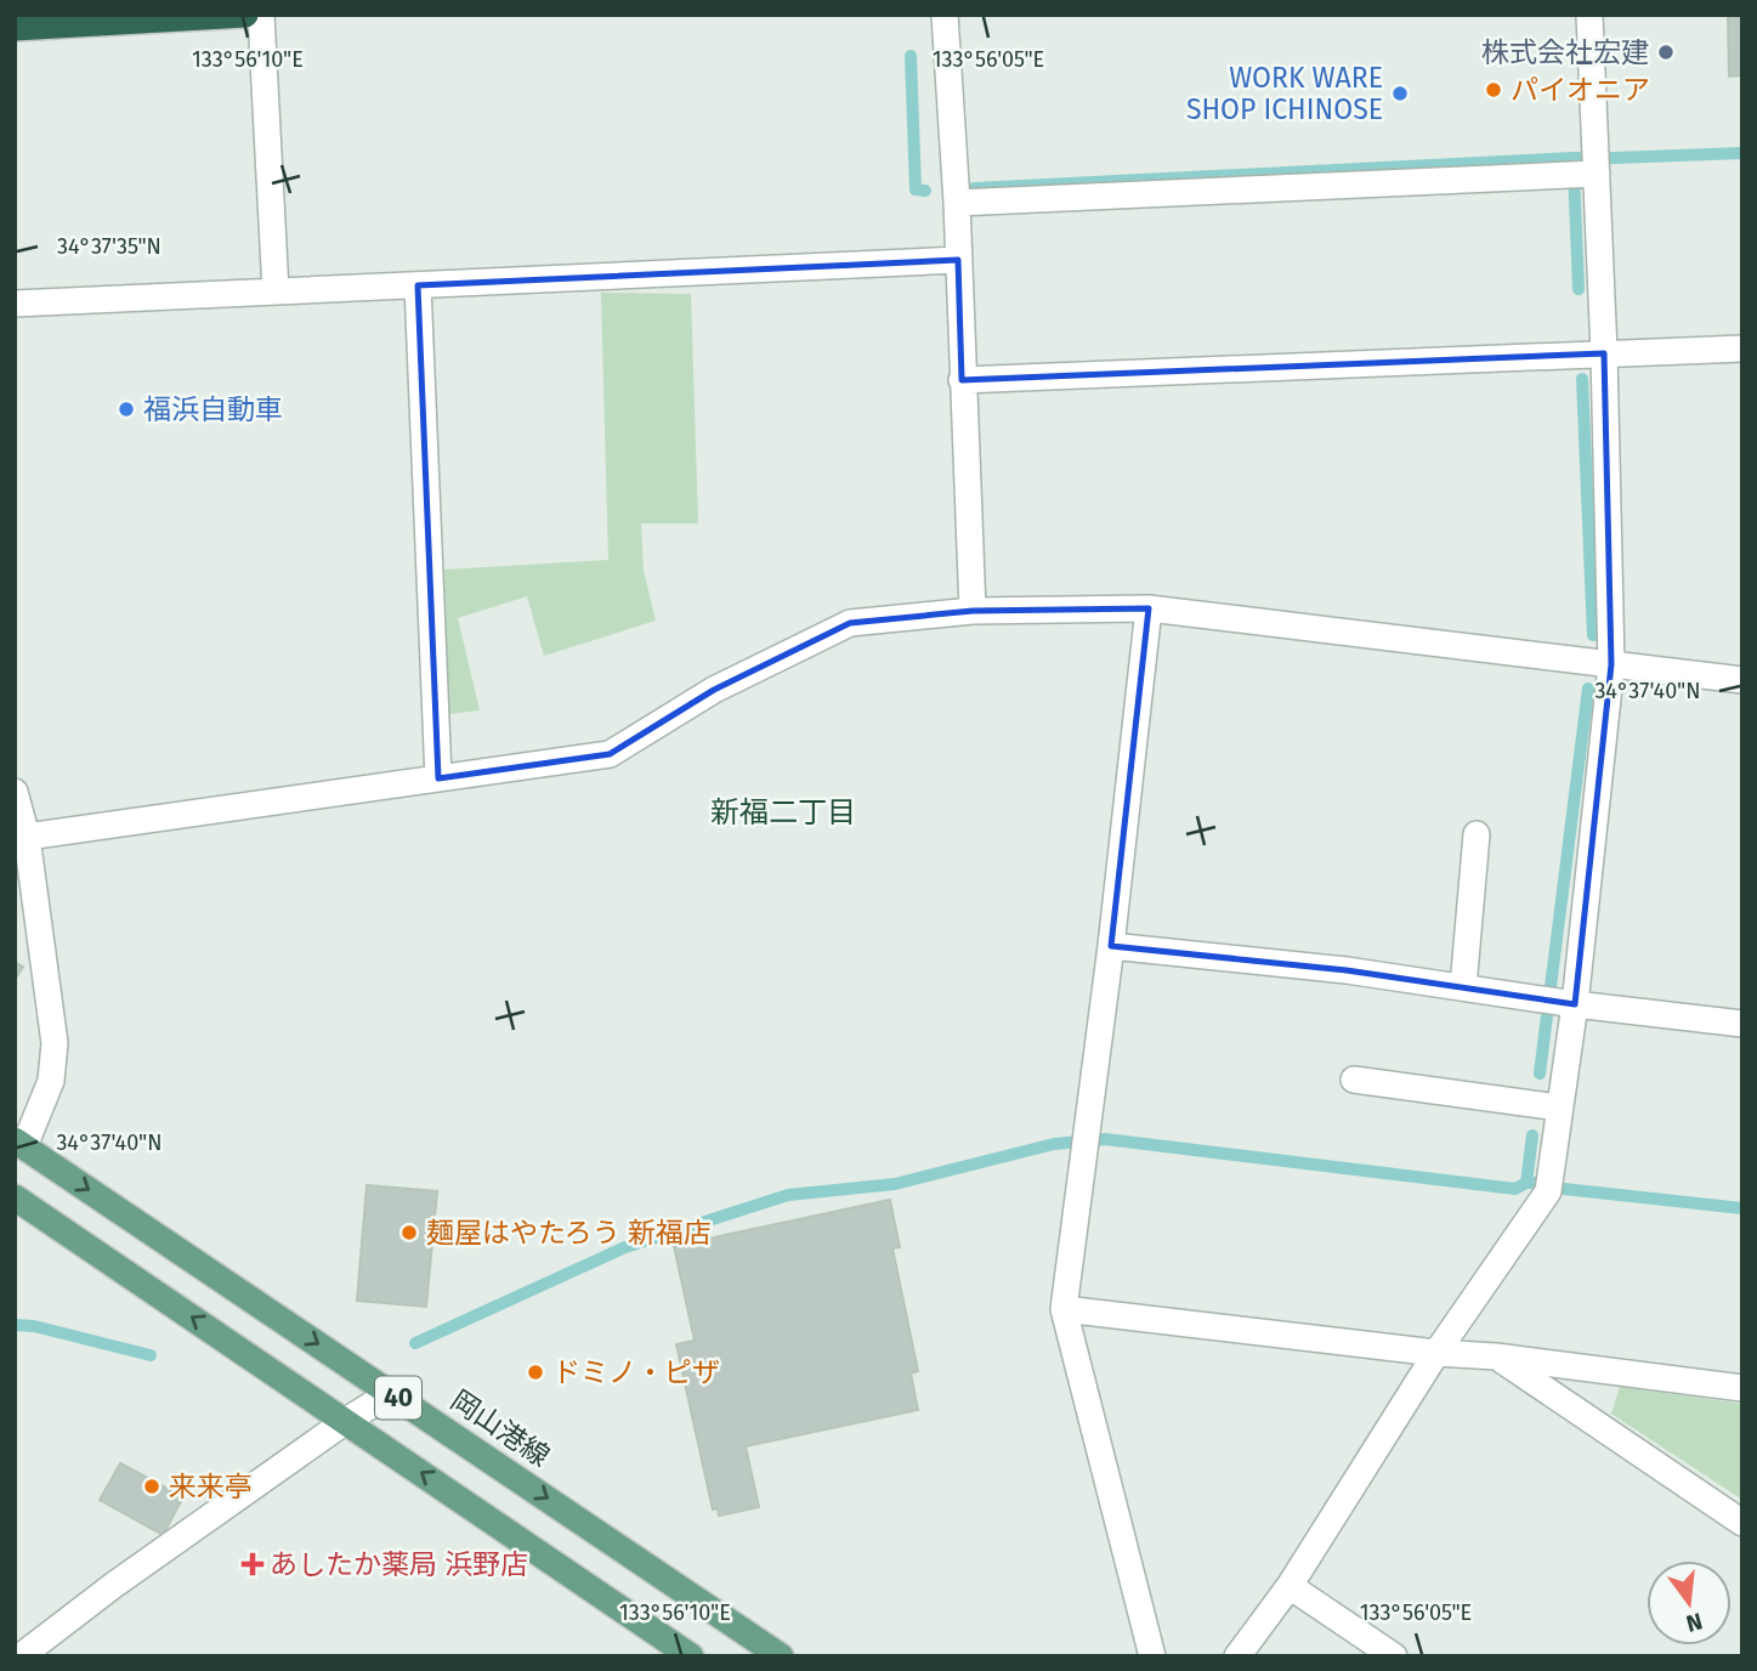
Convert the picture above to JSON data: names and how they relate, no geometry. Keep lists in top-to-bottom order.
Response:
{
  "streets": {
    "main road": ["40", "岡山港線"]
  },
  "districts": ["新福二丁目"],
  "places": {
    "other": [
      "株式会社宏建",
      "パイオニア",
      "WORK WARE SHOP ICHINOSE",
      "福浜自動車",
      "麺屋はやたろう 新福店",
      "ドミノ・ピザ",
      "来来亭"
    ],
    "health": ["あしたか薬局 浜野店"]
  },
  "north": "bottom",
  "coordinates": [
    "133°56'10\"E",
    "133°56'05\"E",
    "34°37'35\"N",
    "34°37'40\"N"
  ]
}
